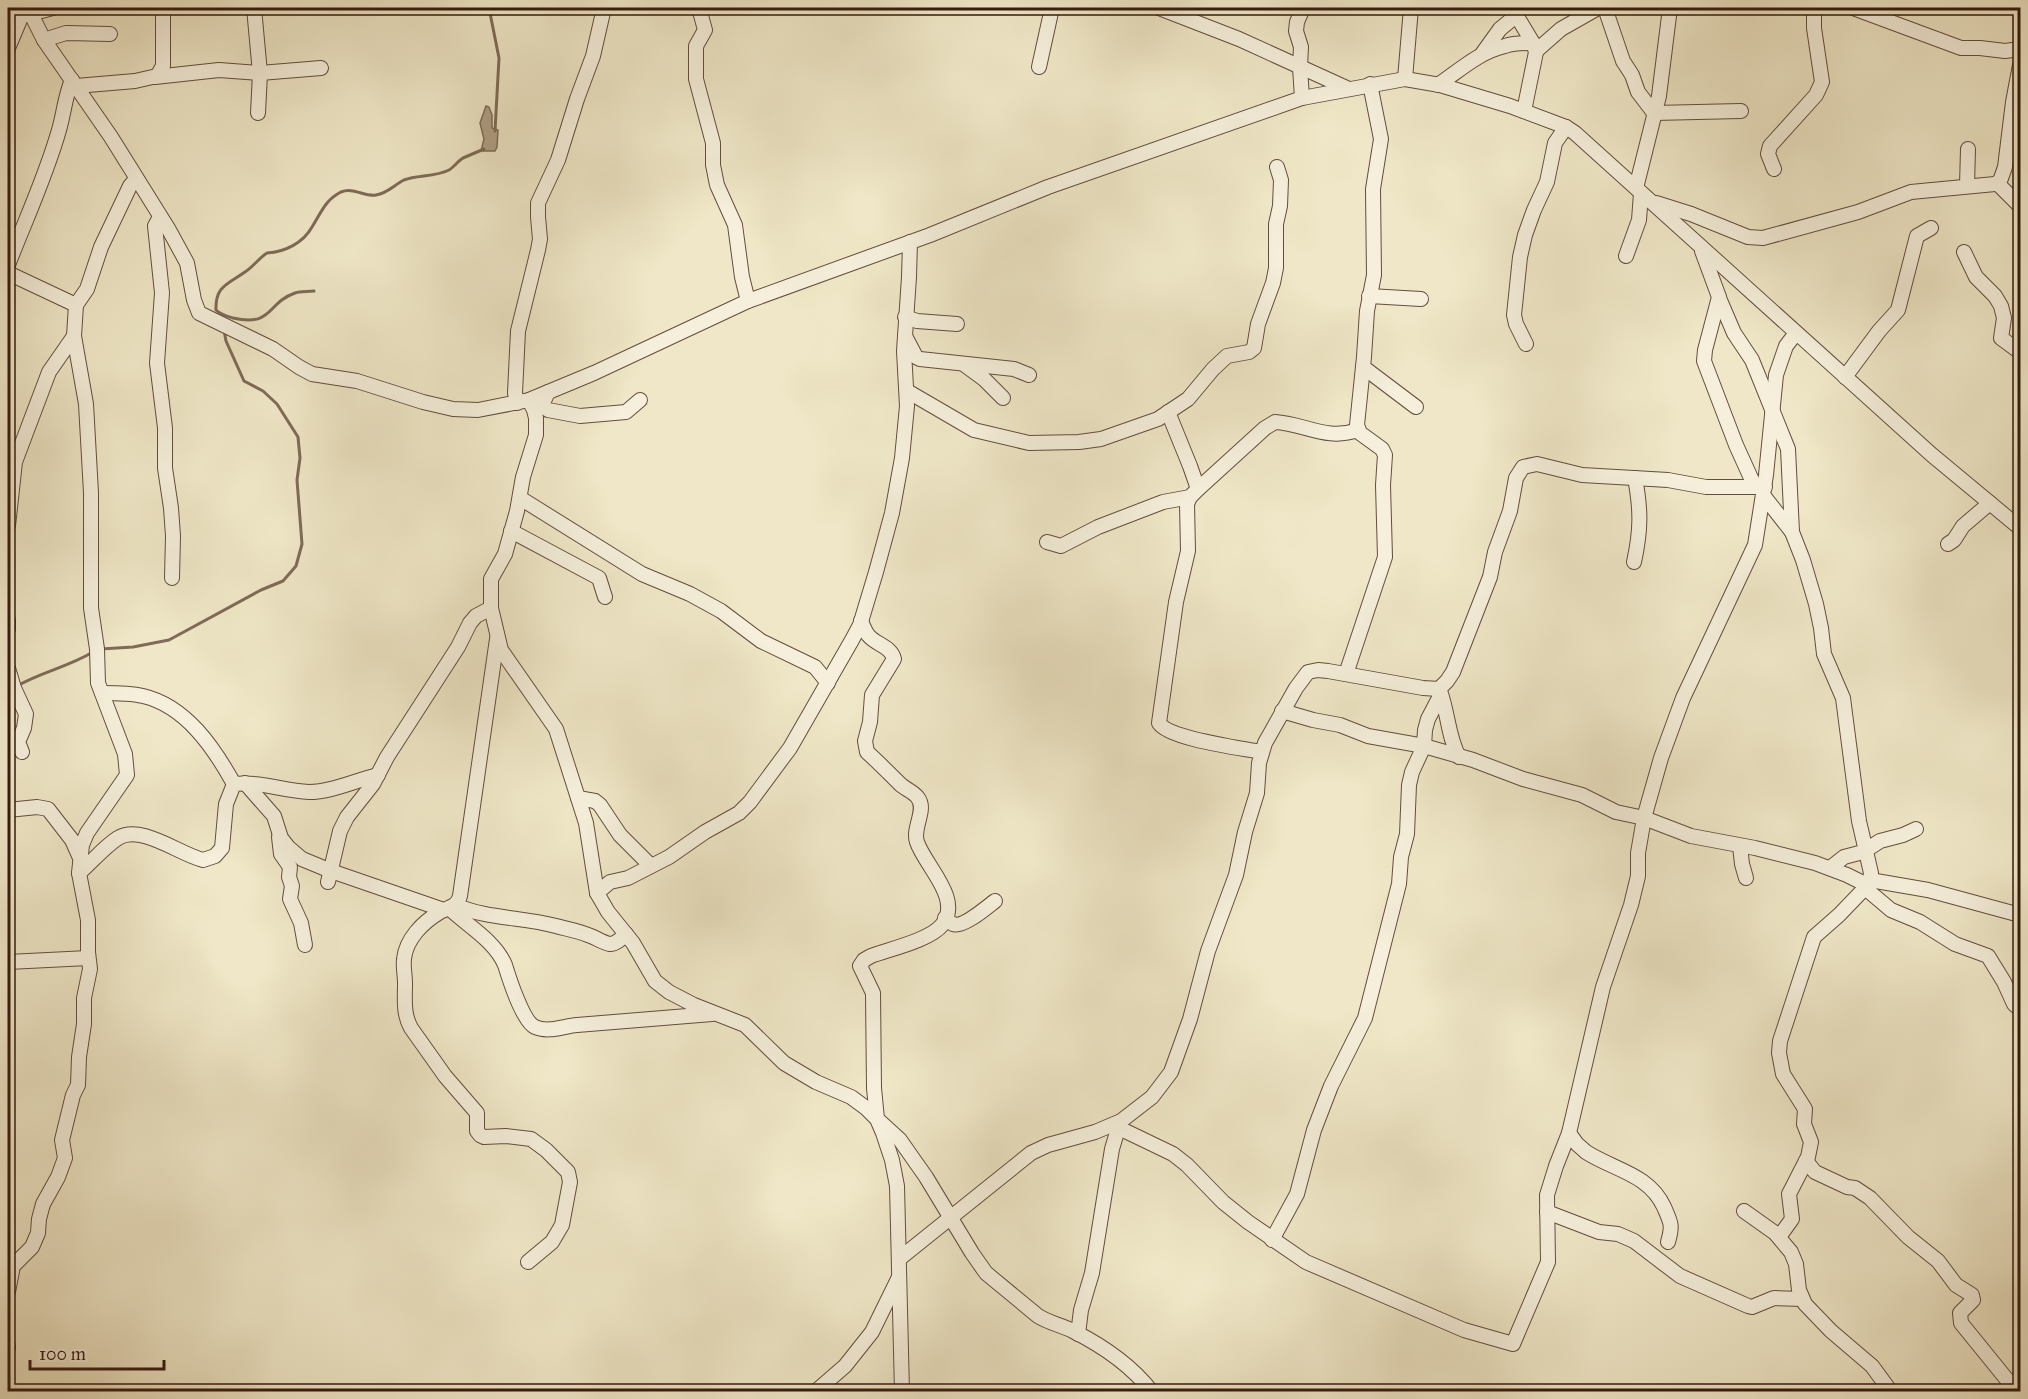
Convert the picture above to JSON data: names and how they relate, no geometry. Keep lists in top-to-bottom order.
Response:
{
  "scale_bar": "100 m"
}
